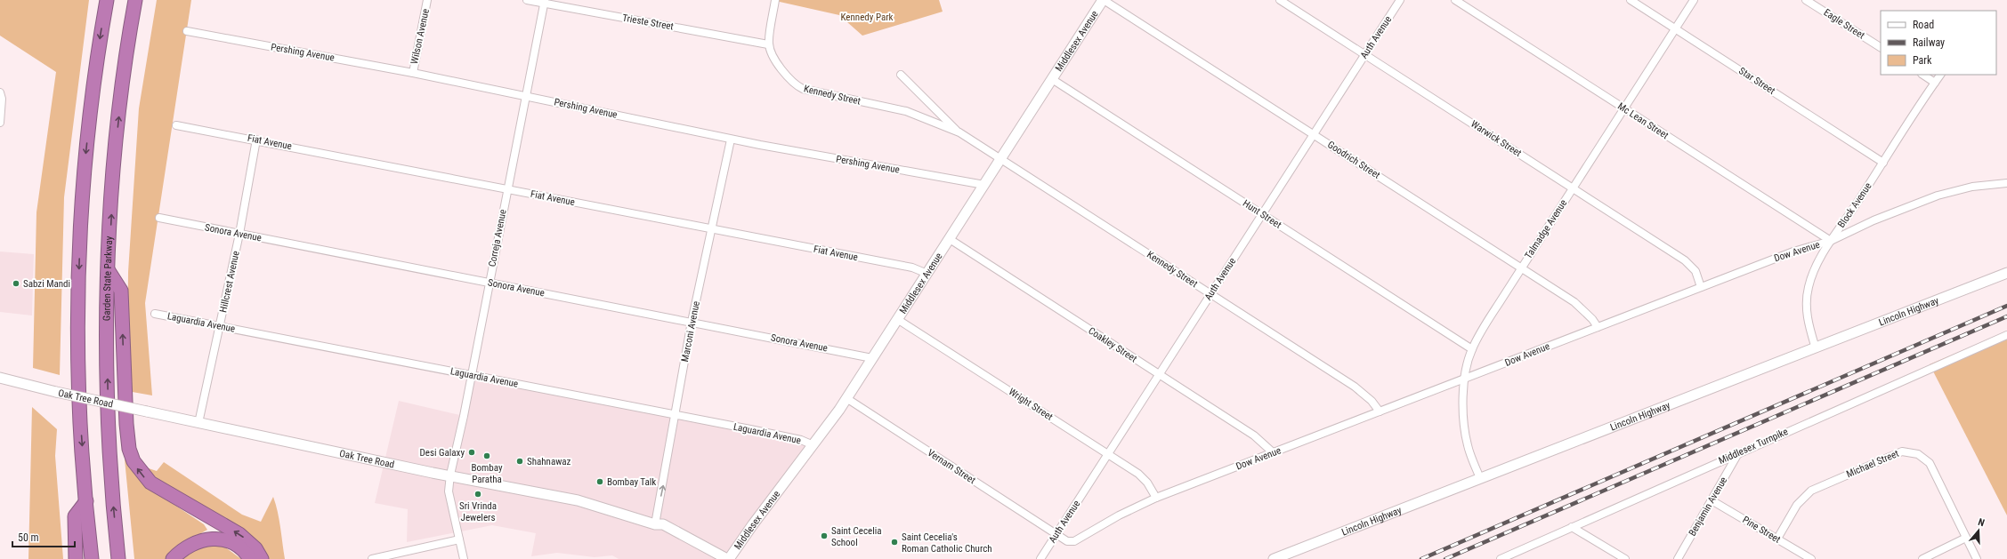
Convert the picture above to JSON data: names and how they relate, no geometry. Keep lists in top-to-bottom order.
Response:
{
  "streets": {
    "highway": ["Garden State Parkway"],
    "street": [
      "Trieste Street",
      "Eagle Street",
      "Wilson Avenue",
      "Auth Avenue",
      "Middlesex Avenue",
      "Pershing Avenue",
      "Star Street",
      "Kennedy Street",
      "Mc Lean Street",
      "Warwick Street",
      "Fiat Avenue",
      "Goodrich Street",
      "Block Avenue",
      "Hunt Street",
      "Talmadge Avenue",
      "Sonora Avenue",
      "Correja Avenue",
      "Dow Avenue",
      "Hillcrest Avenue",
      "Lincoln Highway",
      "Laguardia Avenue",
      "Marconi Avenue",
      "Coakley Street",
      "Oak Tree Road",
      "Wright Street",
      "Middlesex Turnpike",
      "Michael Street",
      "Vernam Street",
      "Benjamin Avenue",
      "Pine Street"
    ]
  },
  "crossings": [
    ["Trieste Street", "Kennedy Street"],
    ["Trieste Street", "Correja Avenue"],
    ["Wilson Avenue", "Pershing Avenue"],
    ["Auth Avenue", "Kennedy Street"],
    ["Auth Avenue", "Warwick Street"],
    ["Auth Avenue", "Goodrich Street"],
    ["Auth Avenue", "Hunt Street"],
    ["Auth Avenue", "Dow Avenue"],
    ["Auth Avenue", "Coakley Street"],
    ["Auth Avenue", "Wright Street"],
    ["Auth Avenue", "Vernam Street"],
    ["Middlesex Avenue", "Pershing Avenue"],
    ["Middlesex Avenue", "Kennedy Street"],
    ["Middlesex Avenue", "Fiat Avenue"],
    ["Middlesex Avenue", "Goodrich Street"],
    ["Middlesex Avenue", "Hunt Street"],
    ["Middlesex Avenue", "Sonora Avenue"],
    ["Middlesex Avenue", "Laguardia Avenue"],
    ["Middlesex Avenue", "Coakley Street"],
    ["Middlesex Avenue", "Oak Tree Road"],
    ["Middlesex Avenue", "Wright Street"],
    ["Middlesex Avenue", "Vernam Street"],
    ["Pershing Avenue", "Correja Avenue"],
    ["Pershing Avenue", "Marconi Avenue"],
    ["Star Street", "Block Avenue"],
    ["Star Street", "Talmadge Avenue"],
    ["Kennedy Street", "Dow Avenue"],
    ["Mc Lean Street", "Block Avenue"],
    ["Mc Lean Street", "Talmadge Avenue"],
    ["Mc Lean Street", "Dow Avenue"],
    ["Warwick Street", "Talmadge Avenue"],
    ["Warwick Street", "Dow Avenue"],
    ["Fiat Avenue", "Correja Avenue"],
    ["Fiat Avenue", "Hillcrest Avenue"],
    ["Fiat Avenue", "Marconi Avenue"],
    ["Goodrich Street", "Talmadge Avenue"],
    ["Goodrich Street", "Dow Avenue"],
    ["Block Avenue", "Dow Avenue"],
    ["Block Avenue", "Lincoln Highway"],
    ["Hunt Street", "Talmadge Avenue"],
    ["Talmadge Avenue", "Dow Avenue"],
    ["Talmadge Avenue", "Lincoln Highway"],
    ["Sonora Avenue", "Correja Avenue"],
    ["Sonora Avenue", "Hillcrest Avenue"],
    ["Sonora Avenue", "Marconi Avenue"],
    ["Correja Avenue", "Laguardia Avenue"],
    ["Correja Avenue", "Oak Tree Road"],
    ["Dow Avenue", "Coakley Street"],
    ["Dow Avenue", "Wright Street"],
    ["Dow Avenue", "Vernam Street"],
    ["Hillcrest Avenue", "Laguardia Avenue"],
    ["Hillcrest Avenue", "Oak Tree Road"],
    ["Laguardia Avenue", "Marconi Avenue"],
    ["Marconi Avenue", "Oak Tree Road"],
    ["Middlesex Turnpike", "Benjamin Avenue"],
    ["Michael Street", "Pine Street"],
    ["Benjamin Avenue", "Pine Street"]
  ],
  "parks": ["Kennedy Park"],
  "places": [
    "Sabzi Mandi",
    "Desi Galaxy",
    "Bombay Paratha",
    "Shahnawaz",
    "Bombay Talk",
    "Sri Vrinda Jewelers",
    "Saint Cecelia School",
    "Saint Cecelia's Roman Catholic Church"
  ],
  "legend": ["Road", "Railway", "Park"],
  "scale_bar": "50 m",
  "north": "top"
}
